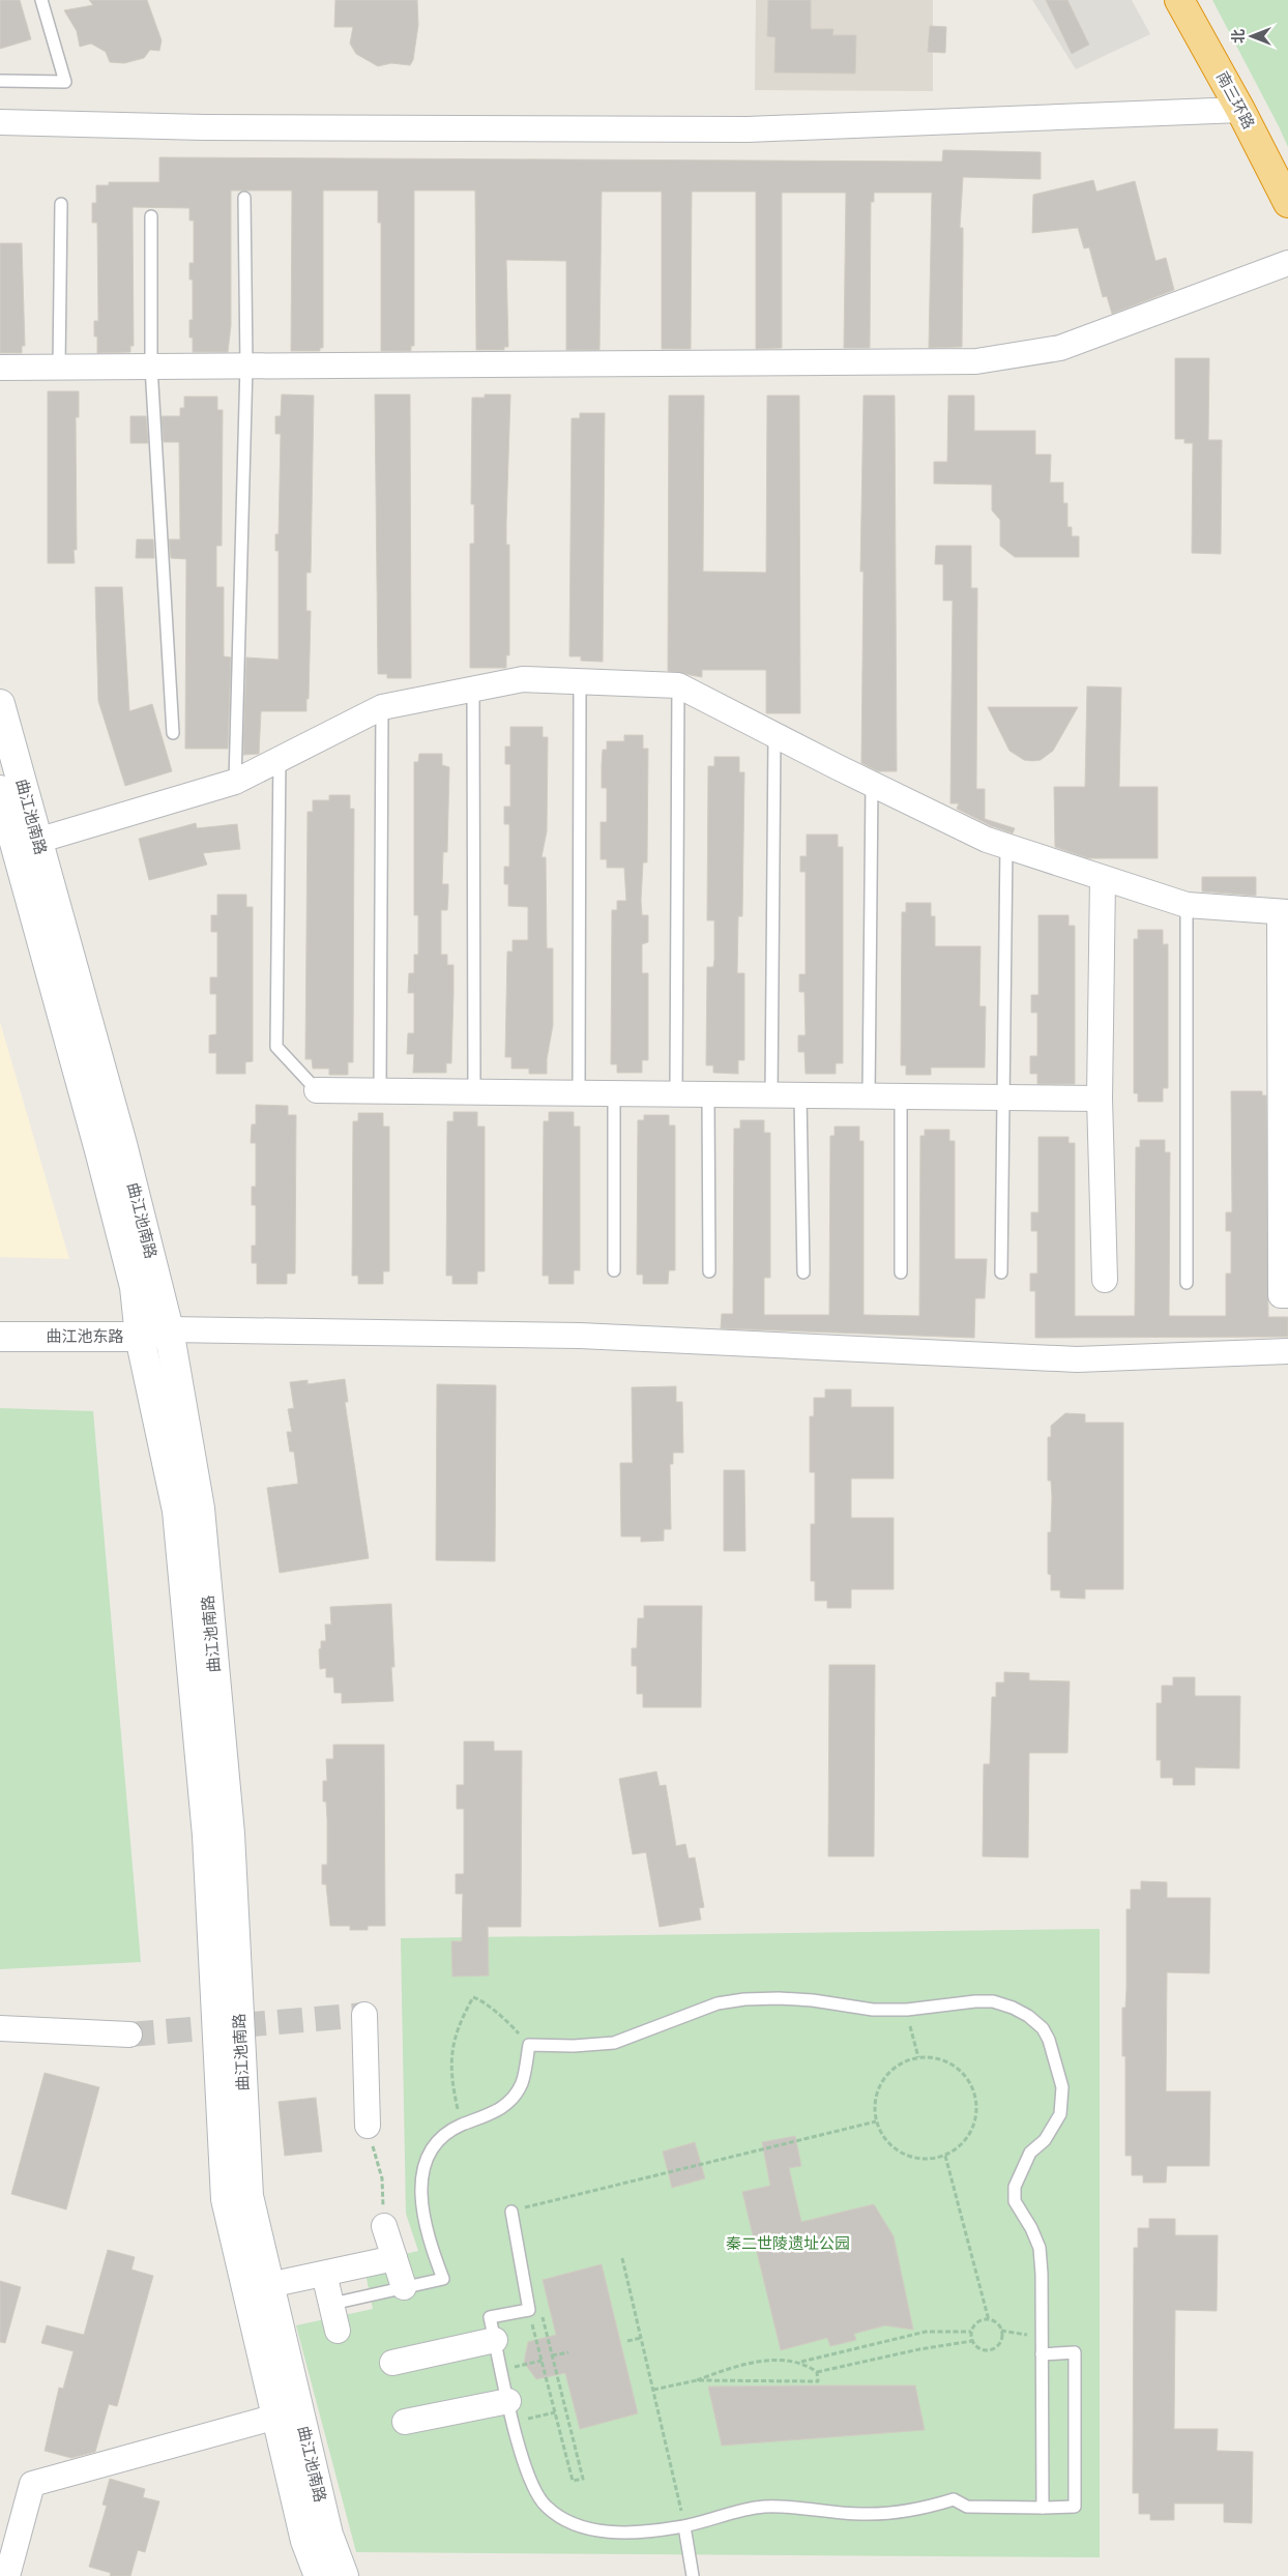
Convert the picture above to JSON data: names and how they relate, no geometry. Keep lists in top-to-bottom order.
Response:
{
  "streets": {
    "highway": ["南三环路"],
    "main road": ["曲江池南路", "曲江池东路"]
  },
  "crossings": [
    ["曲江池南路", "曲江池东路"]
  ],
  "parks": ["秦二世陵遗址公园"],
  "north": "left"
}
